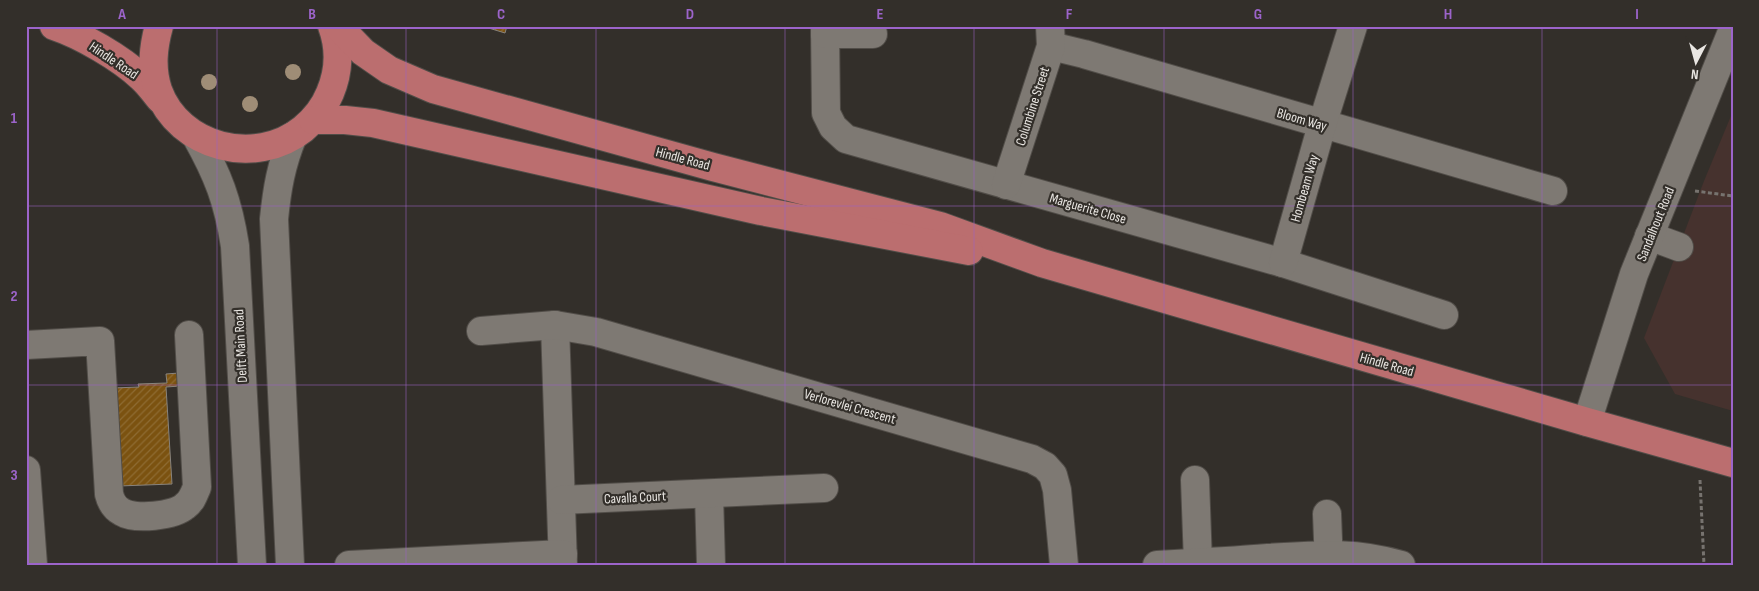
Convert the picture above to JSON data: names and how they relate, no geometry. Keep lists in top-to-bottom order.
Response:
{
  "streets": {
    "main road": ["Hindle Road"],
    "street": [
      "Columbine Street",
      "Bloom Way",
      "Hombeam Way",
      "Marguerite Close",
      "Sandalhout Road",
      "Delft Main Road",
      "Verlorevlei Crescent",
      "Cavalla Court"
    ]
  },
  "crossings": [
    ["Hindle Road", "Sandalhout Road"],
    ["Columbine Street", "Bloom Way"],
    ["Columbine Street", "Marguerite Close"],
    ["Bloom Way", "Hombeam Way"],
    ["Hombeam Way", "Marguerite Close"]
  ],
  "north": "bottom",
  "grid": {
    "columns": [
      "A",
      "B",
      "C",
      "D",
      "E",
      "F",
      "G",
      "H",
      "I"
    ],
    "rows": ["1", "2", "3"]
  }
}
